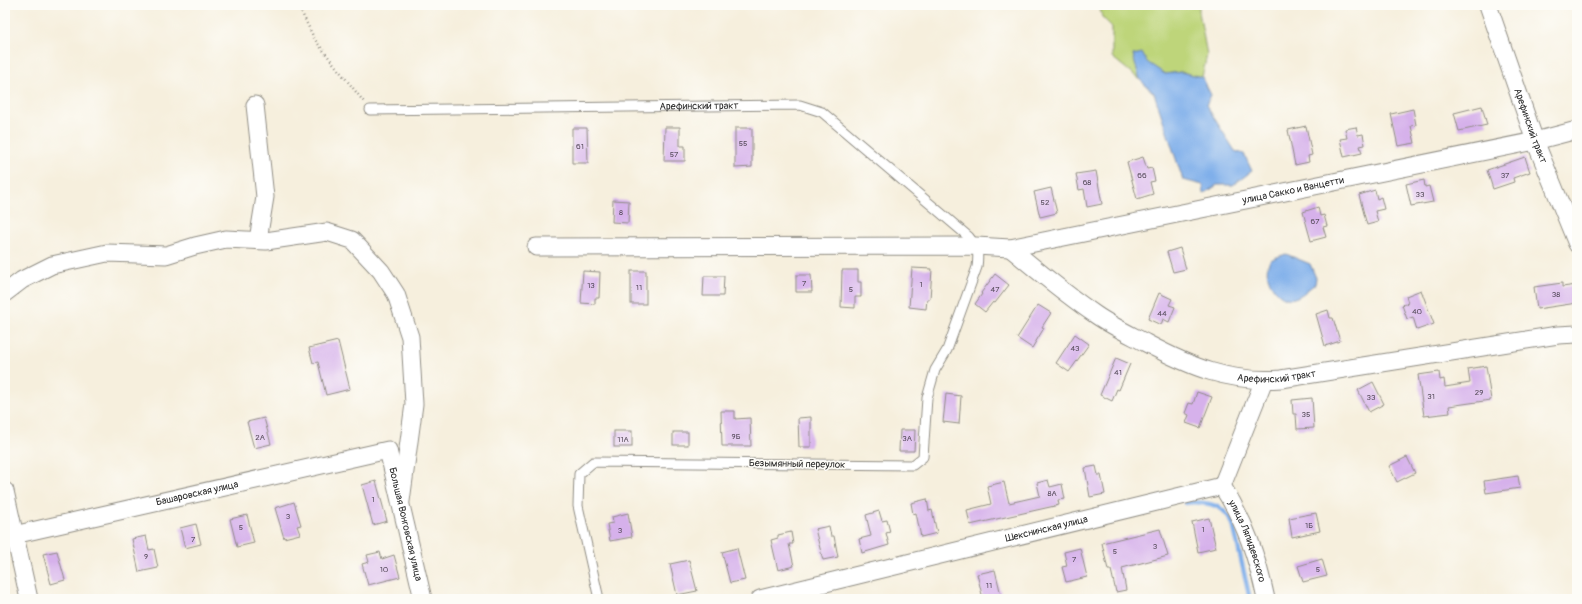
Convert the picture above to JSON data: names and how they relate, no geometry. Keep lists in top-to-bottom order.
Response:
{
  "streets": {
    "street": [
      "Арефинский тракт",
      "улица Сакко и Ванцетти",
      "Башаровская улица",
      "Большая Вонговская улица",
      "Шекснинская улица",
      "улица Ляпидевского"
    ],
    "lane": ["Безымянный переулок"]
  },
  "crossings": [
    ["Арефинский тракт", "улица Сакко и Ванцетти"],
    ["Арефинский тракт", "Безымянный переулок"],
    ["Башаровская улица", "Большая Вонговская улица"],
    ["Шекснинская улица", "улица Ляпидевского"]
  ],
  "house_numbers": [
    "55",
    "61",
    "57",
    "66",
    "37",
    "68",
    "33",
    "52",
    "8",
    "67",
    "7",
    "1",
    "13",
    "11",
    "5",
    "47",
    "38",
    "40",
    "44",
    "43",
    "41",
    "29",
    "31",
    "33",
    "35",
    "9Б",
    "2А",
    "3А",
    "11А",
    "8А",
    "1",
    "3",
    "1Б",
    "5",
    "1",
    "3",
    "7",
    "3",
    "5",
    "9",
    "7",
    "10",
    "5",
    "11"
  ]
}
